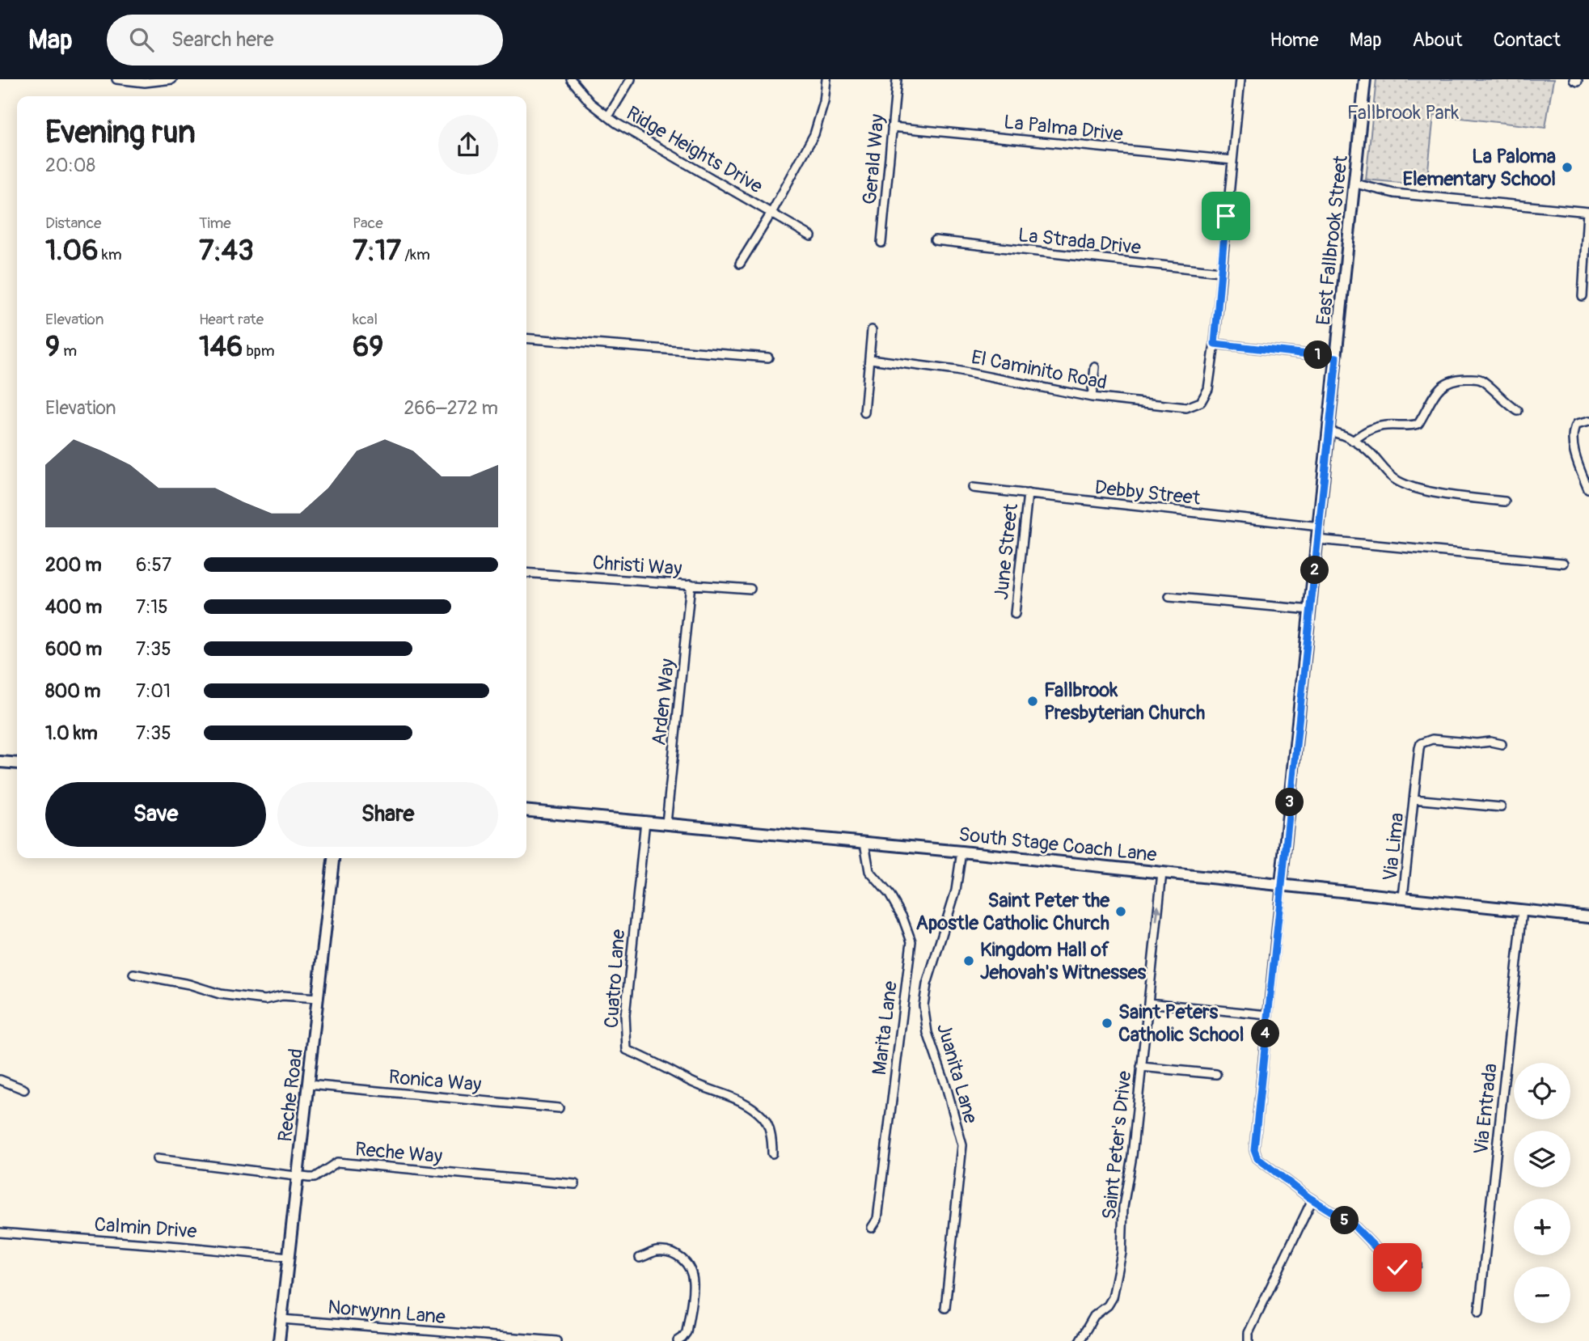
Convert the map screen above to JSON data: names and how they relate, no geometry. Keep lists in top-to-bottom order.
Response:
{
  "streets": {
    "main road": ["East Fallbrook Street", "South Stage Coach Lane", "Reche Road"],
    "street": [
      "La Palma Drive",
      "Ridge Heights Drive",
      "Gerald Way",
      "La Strada Drive",
      "El Caminito Road",
      "Debby Street",
      "June Street",
      "Christi Way",
      "Arden Way",
      "Via Lima",
      "Cuatro Lane",
      "Marita Lane",
      "Juanita Lane",
      "Ronica Way",
      "Via Entrada",
      "Saint Peter's Drive",
      "Reche Way",
      "Calmin Drive",
      "Norwynn Lane"
    ]
  },
  "crossings": [
    ["La Palma Drive", "Gerald Way"],
    ["East Fallbrook Street", "Debby Street"],
    ["East Fallbrook Street", "South Stage Coach Lane"],
    ["Debby Street", "June Street"],
    ["Christi Way", "Arden Way"],
    ["Arden Way", "South Stage Coach Lane"],
    ["South Stage Coach Lane", "Via Lima"],
    ["South Stage Coach Lane", "Cuatro Lane"],
    ["South Stage Coach Lane", "Marita Lane"],
    ["South Stage Coach Lane", "Juanita Lane"],
    ["South Stage Coach Lane", "Via Entrada"],
    ["South Stage Coach Lane", "Saint Peter's Drive"],
    ["Ronica Way", "Reche Road"],
    ["Reche Road", "Reche Way"],
    ["Reche Road", "Calmin Drive"],
    ["Reche Road", "Norwynn Lane"]
  ],
  "parks": ["Fallbrook Park"],
  "places": [
    "La Paloma Elementary School",
    "Fallbrook Presbyterian Church",
    "Saint Peter the Apostle Catholic Church",
    "Kingdom Hall of Jehovah's Witnesses",
    "Saint Peters Catholic School"
  ],
  "page": {
    "header": "Map",
    "search": "Search here",
    "nav": [
      "Home",
      "Map",
      "About",
      "Contact"
    ],
    "heading": ["Evening run", "20:08"],
    "stats": [
      ["Distance", "1.06 km"],
      ["Time", "7:43"],
      ["Pace", "7:17 /km"],
      ["Elevation", "9 m"],
      ["Heart rate", "146 bpm"],
      ["kcal", "69"]
    ],
    "pins": [
      "1",
      "2",
      "3",
      "4",
      "5"
    ],
    "chart": ["Elevation", "266–272 m"],
    "list": [
      {
        "name": "200 m",
        "note": "6:57"
      },
      {
        "name": "400 m",
        "note": "7:15"
      },
      {
        "name": "600 m",
        "note": "7:35"
      },
      {
        "name": "800 m",
        "note": "7:01"
      },
      {
        "name": "1.0 km",
        "note": "7:35"
      }
    ],
    "buttons": ["Save", "Share"],
    "map_buttons": ["+", "−"]
  }
}
